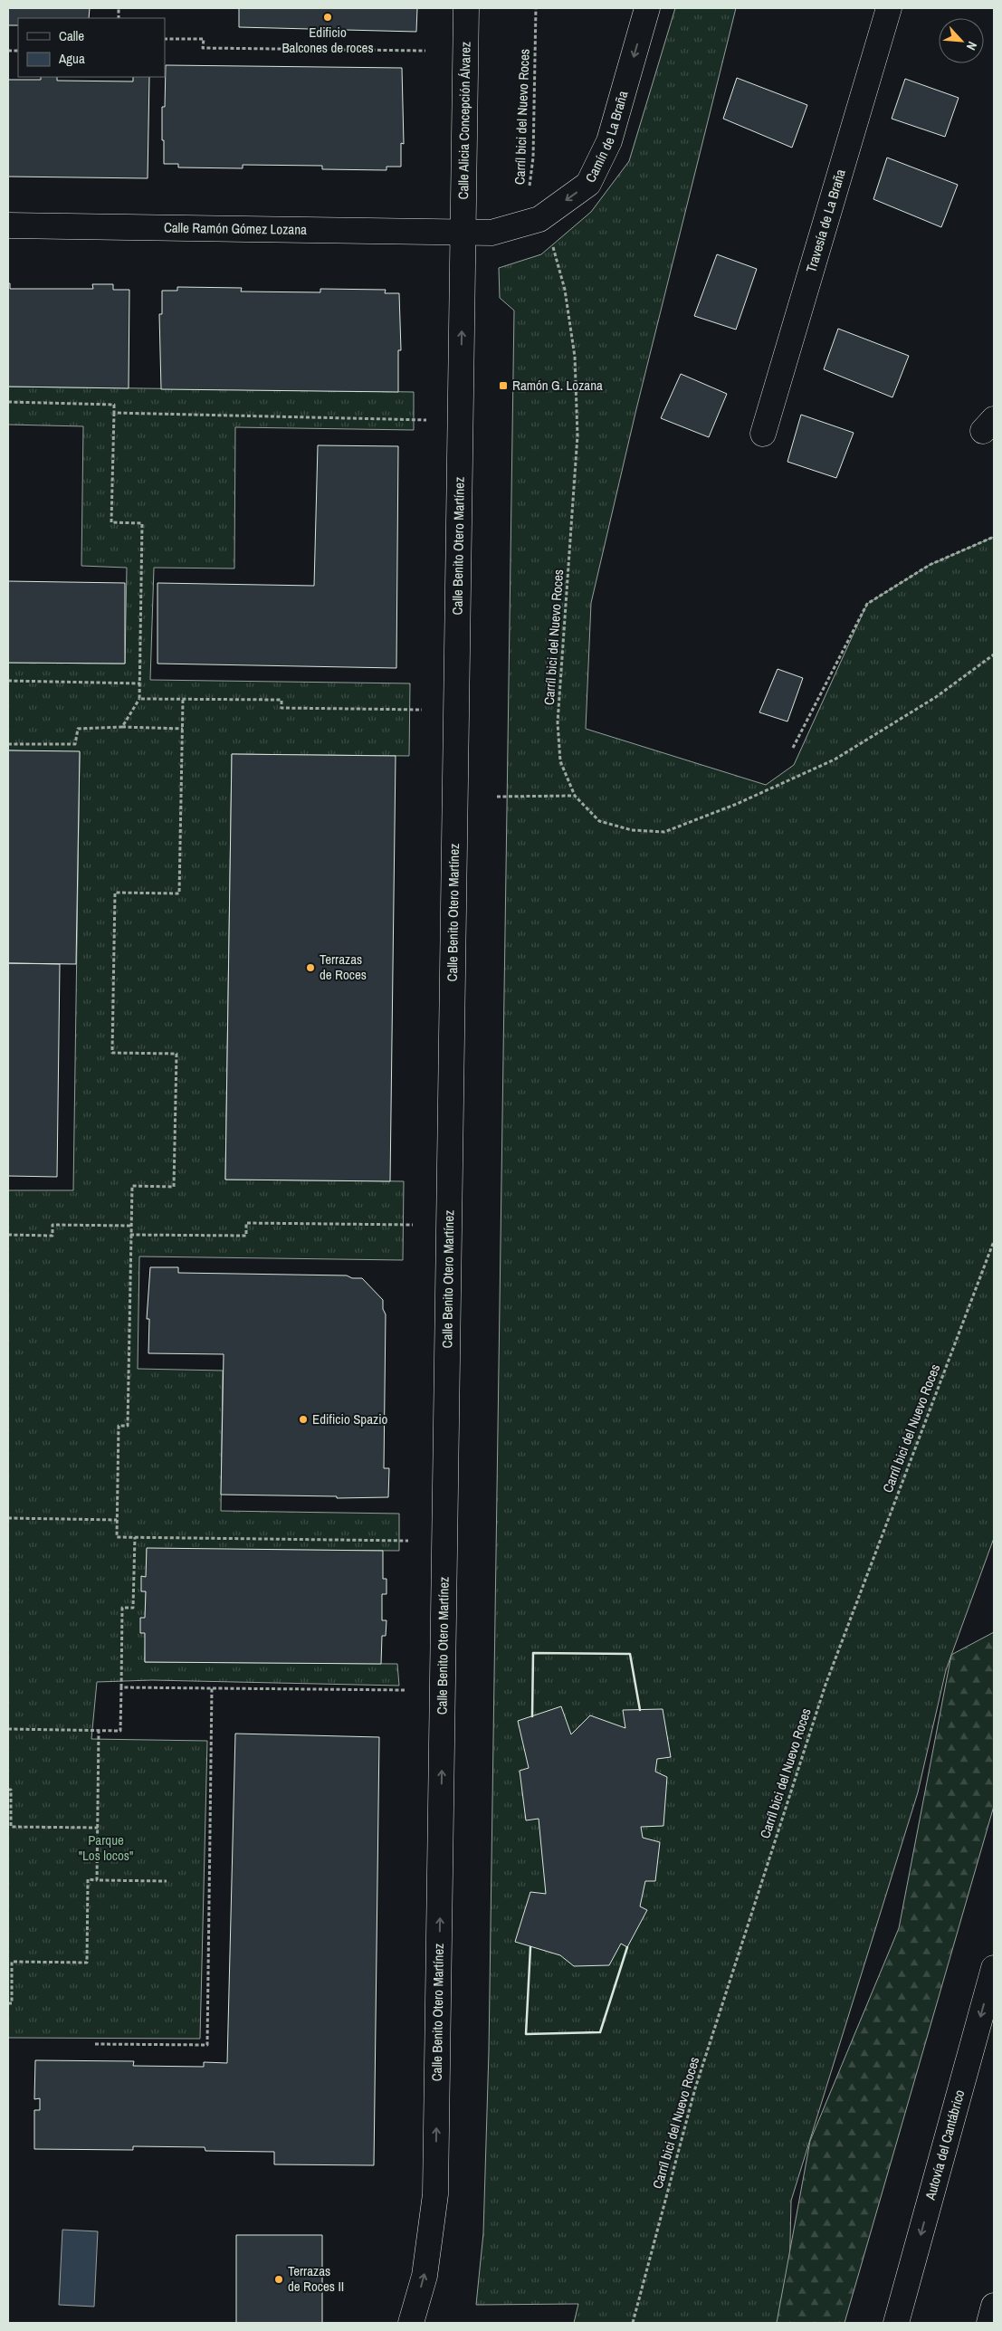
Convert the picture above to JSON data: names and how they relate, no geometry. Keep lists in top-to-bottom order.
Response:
{
  "streets": {
    "main road": [
      "Calle Alicia Concepción Álvarez",
      "Camín de La Braña",
      "Travesía de La Braña",
      "Calle Ramón Gómez Lozana",
      "Calle Benito Otero Martínez",
      "Autovía del Cantábrico"
    ],
    "path": ["Carríl bici del Nuevo Roces"]
  },
  "crossings": [
    ["Carríl bici del Nuevo Roces", "Camín de La Braña"],
    ["Calle Alicia Concepción Álvarez", "Camín de La Braña"],
    ["Calle Alicia Concepción Álvarez", "Calle Ramón Gómez Lozana"],
    ["Calle Alicia Concepción Álvarez", "Calle Benito Otero Martínez"],
    ["Camín de La Braña", "Calle Ramón Gómez Lozana"],
    ["Camín de La Braña", "Calle Benito Otero Martínez"],
    ["Calle Ramón Gómez Lozana", "Calle Benito Otero Martínez"]
  ],
  "one_way": ["Camín de La Braña", "Calle Benito Otero Martínez", "Autovía del Cantábrico"],
  "parks": ["Parque \"Los locos\""],
  "places": {
    "other": [
      "Edificio Balcones de roces",
      "Terrazas de Roces",
      "Edificio Spazio",
      "Terrazas de Roces II"
    ],
    "transit": ["Ramón G. Lozana"]
  },
  "legend": ["Calle", "Agua"],
  "north": "bottom right"
}
